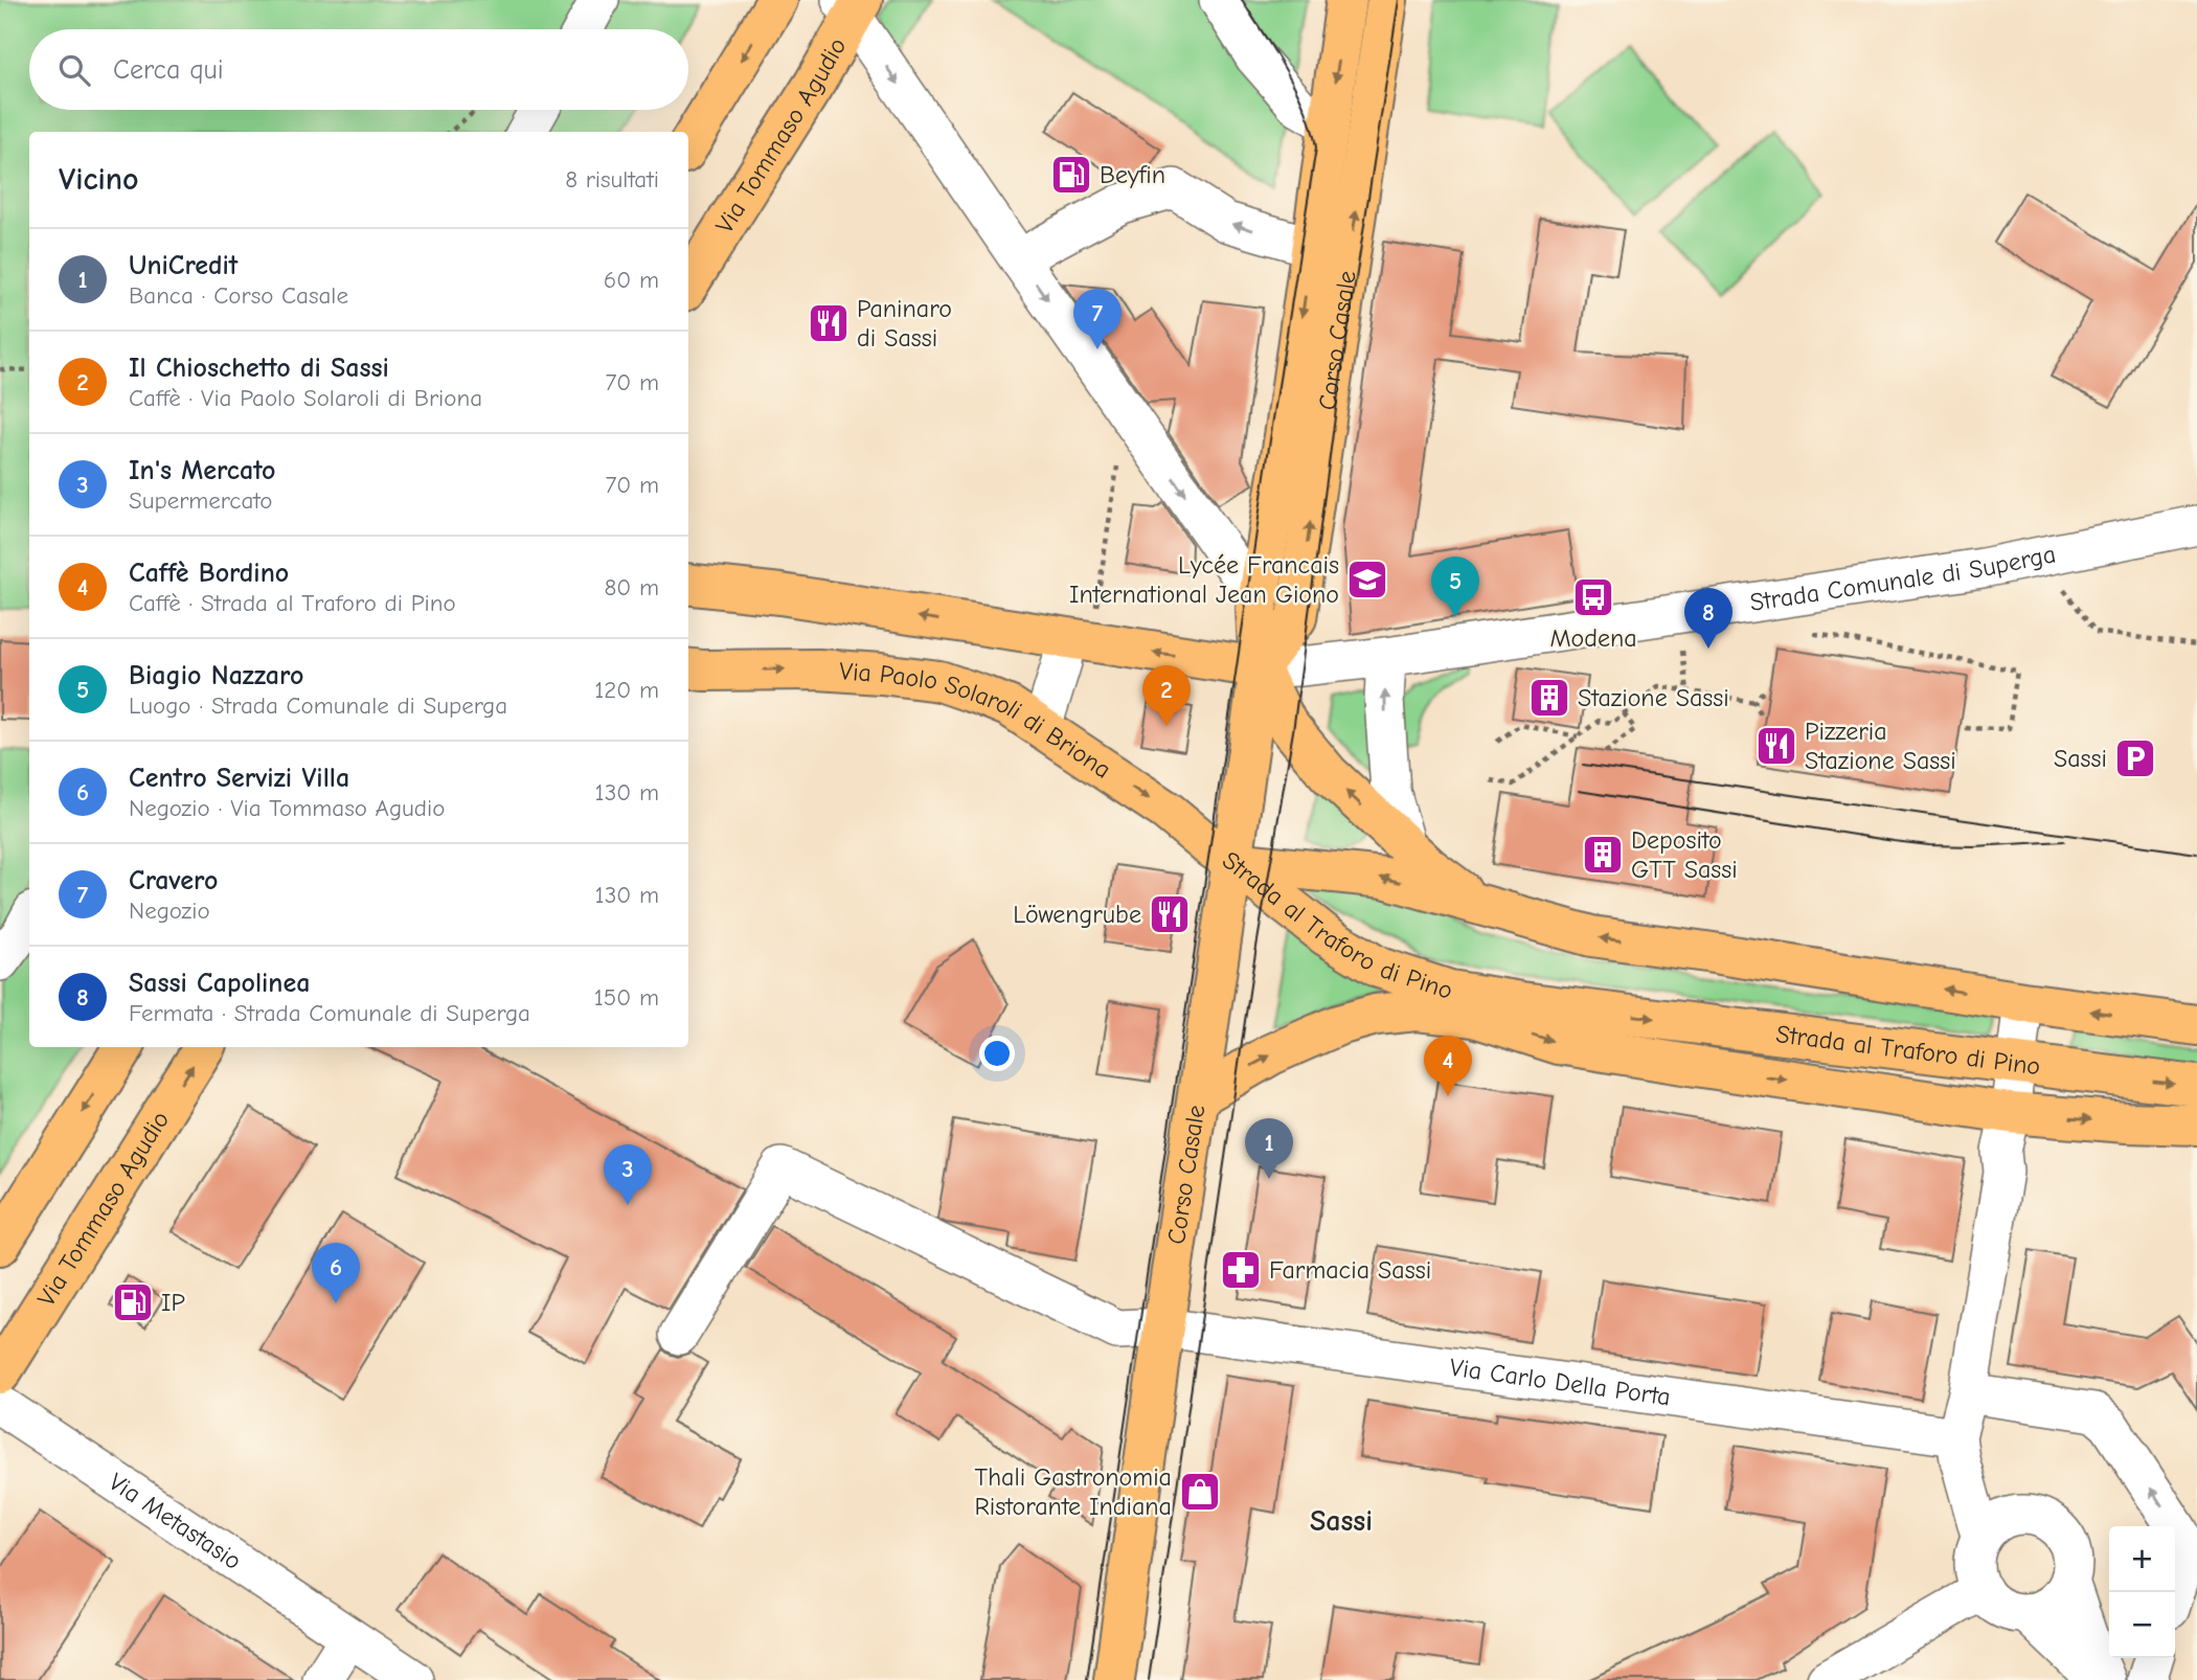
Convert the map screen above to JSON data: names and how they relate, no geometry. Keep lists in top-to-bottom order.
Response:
{
  "streets": {
    "main road": [
      "Via Tommaso Agudio",
      "Corso Casale",
      "Via Paolo Solaroli di Briona",
      "Strada al Traforo di Pino"
    ],
    "street": ["Strada Comunale di Superga", "Via Carlo Della Porta", "Via Metastasio"]
  },
  "crossings": [
    ["Corso Casale", "Strada Comunale di Superga"],
    ["Corso Casale", "Via Paolo Solaroli di Briona"],
    ["Corso Casale", "Strada al Traforo di Pino"],
    ["Corso Casale", "Via Carlo Della Porta"],
    ["Via Paolo Solaroli di Briona", "Strada al Traforo di Pino"]
  ],
  "districts": ["Sassi"],
  "places": {
    "fuel station": ["Beyfin", "IP"],
    "restaurant": ["Paninaro di Sassi", "Pizzeria Stazione Sassi", "Löwengrube"],
    "school or university": ["Lycée Francais International Jean Giono"],
    "bus stop": ["Modena"],
    "building": ["Stazione Sassi", "Deposito GTT Sassi"],
    "parking": ["Sassi"],
    "pharmacy": ["Farmacia Sassi"],
    "shop": ["Thali Gastronomia Ristorante Indiana"]
  },
  "page": {
    "search": "Cerca qui",
    "heading": ["Vicino", "8 risultati"],
    "list": [
      {
        "mark": "1",
        "name": "UniCredit",
        "note": "Banca · Corso Casale",
        "value": "60 m"
      },
      {
        "mark": "2",
        "name": "Il Chioschetto di Sassi",
        "note": "Caffè · Via Paolo Solaroli di Briona",
        "value": "70 m"
      },
      {
        "mark": "3",
        "name": "In's Mercato",
        "note": "Supermercato",
        "value": "70 m"
      },
      {
        "mark": "4",
        "name": "Caffè Bordino",
        "note": "Caffè · Strada al Traforo di Pino",
        "value": "80 m"
      },
      {
        "mark": "5",
        "name": "Biagio Nazzaro",
        "note": "Luogo · Strada Comunale di Superga",
        "value": "120 m"
      },
      {
        "mark": "6",
        "name": "Centro Servizi Villa",
        "note": "Negozio · Via Tommaso Agudio",
        "value": "130 m"
      },
      {
        "mark": "7",
        "name": "Cravero",
        "note": "Negozio",
        "value": "130 m"
      },
      {
        "mark": "8",
        "name": "Sassi Capolinea",
        "note": "Fermata · Strada Comunale di Superga",
        "value": "150 m"
      }
    ],
    "pins": [
      "7",
      "5",
      "8",
      "2",
      "4",
      "1",
      "3",
      "6"
    ],
    "map_buttons": ["+", "−"]
  }
}
